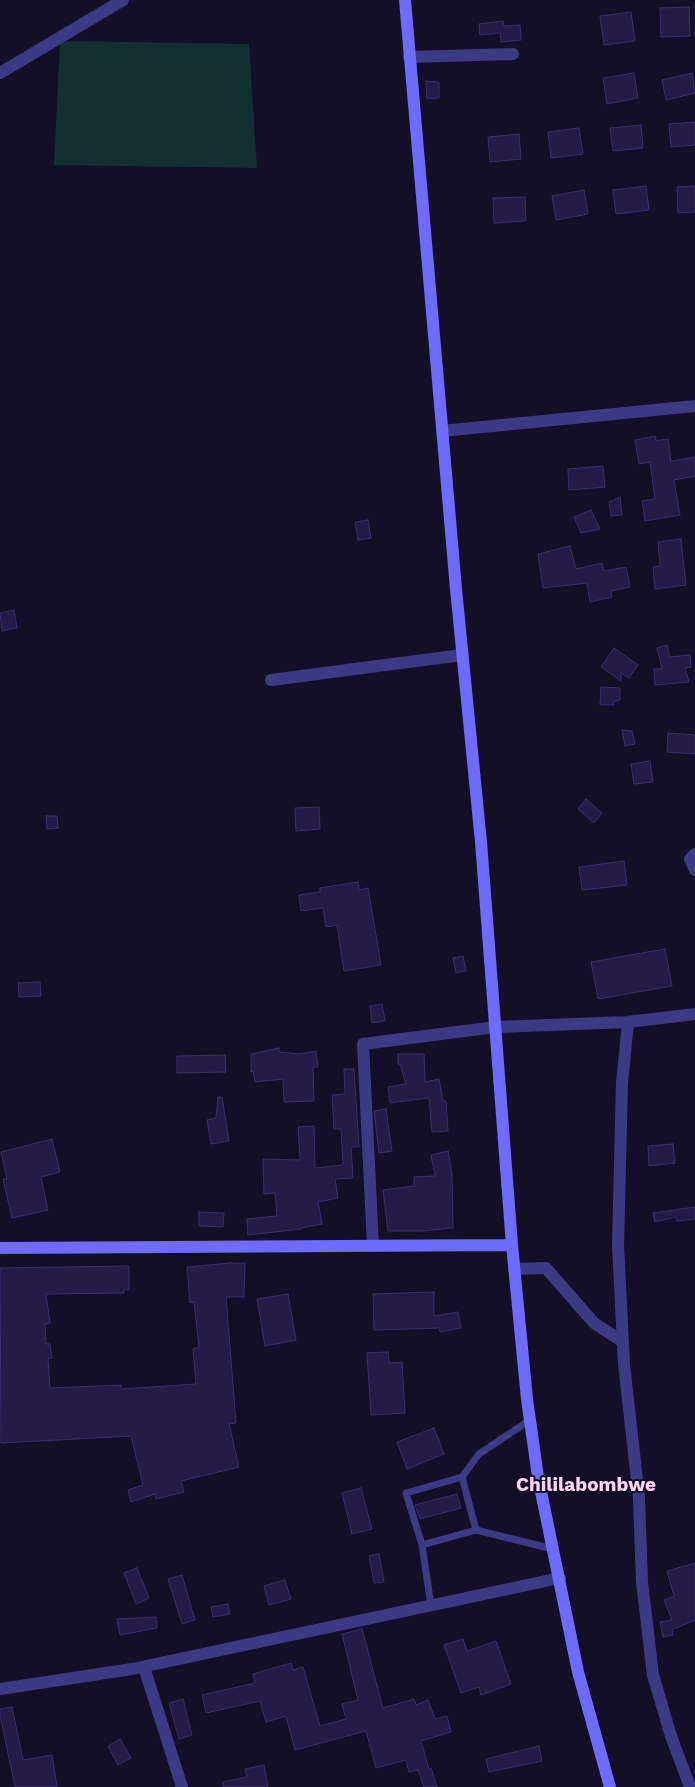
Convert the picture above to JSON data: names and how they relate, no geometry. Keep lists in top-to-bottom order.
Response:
{
  "districts": ["Chililabombwe"]
}
